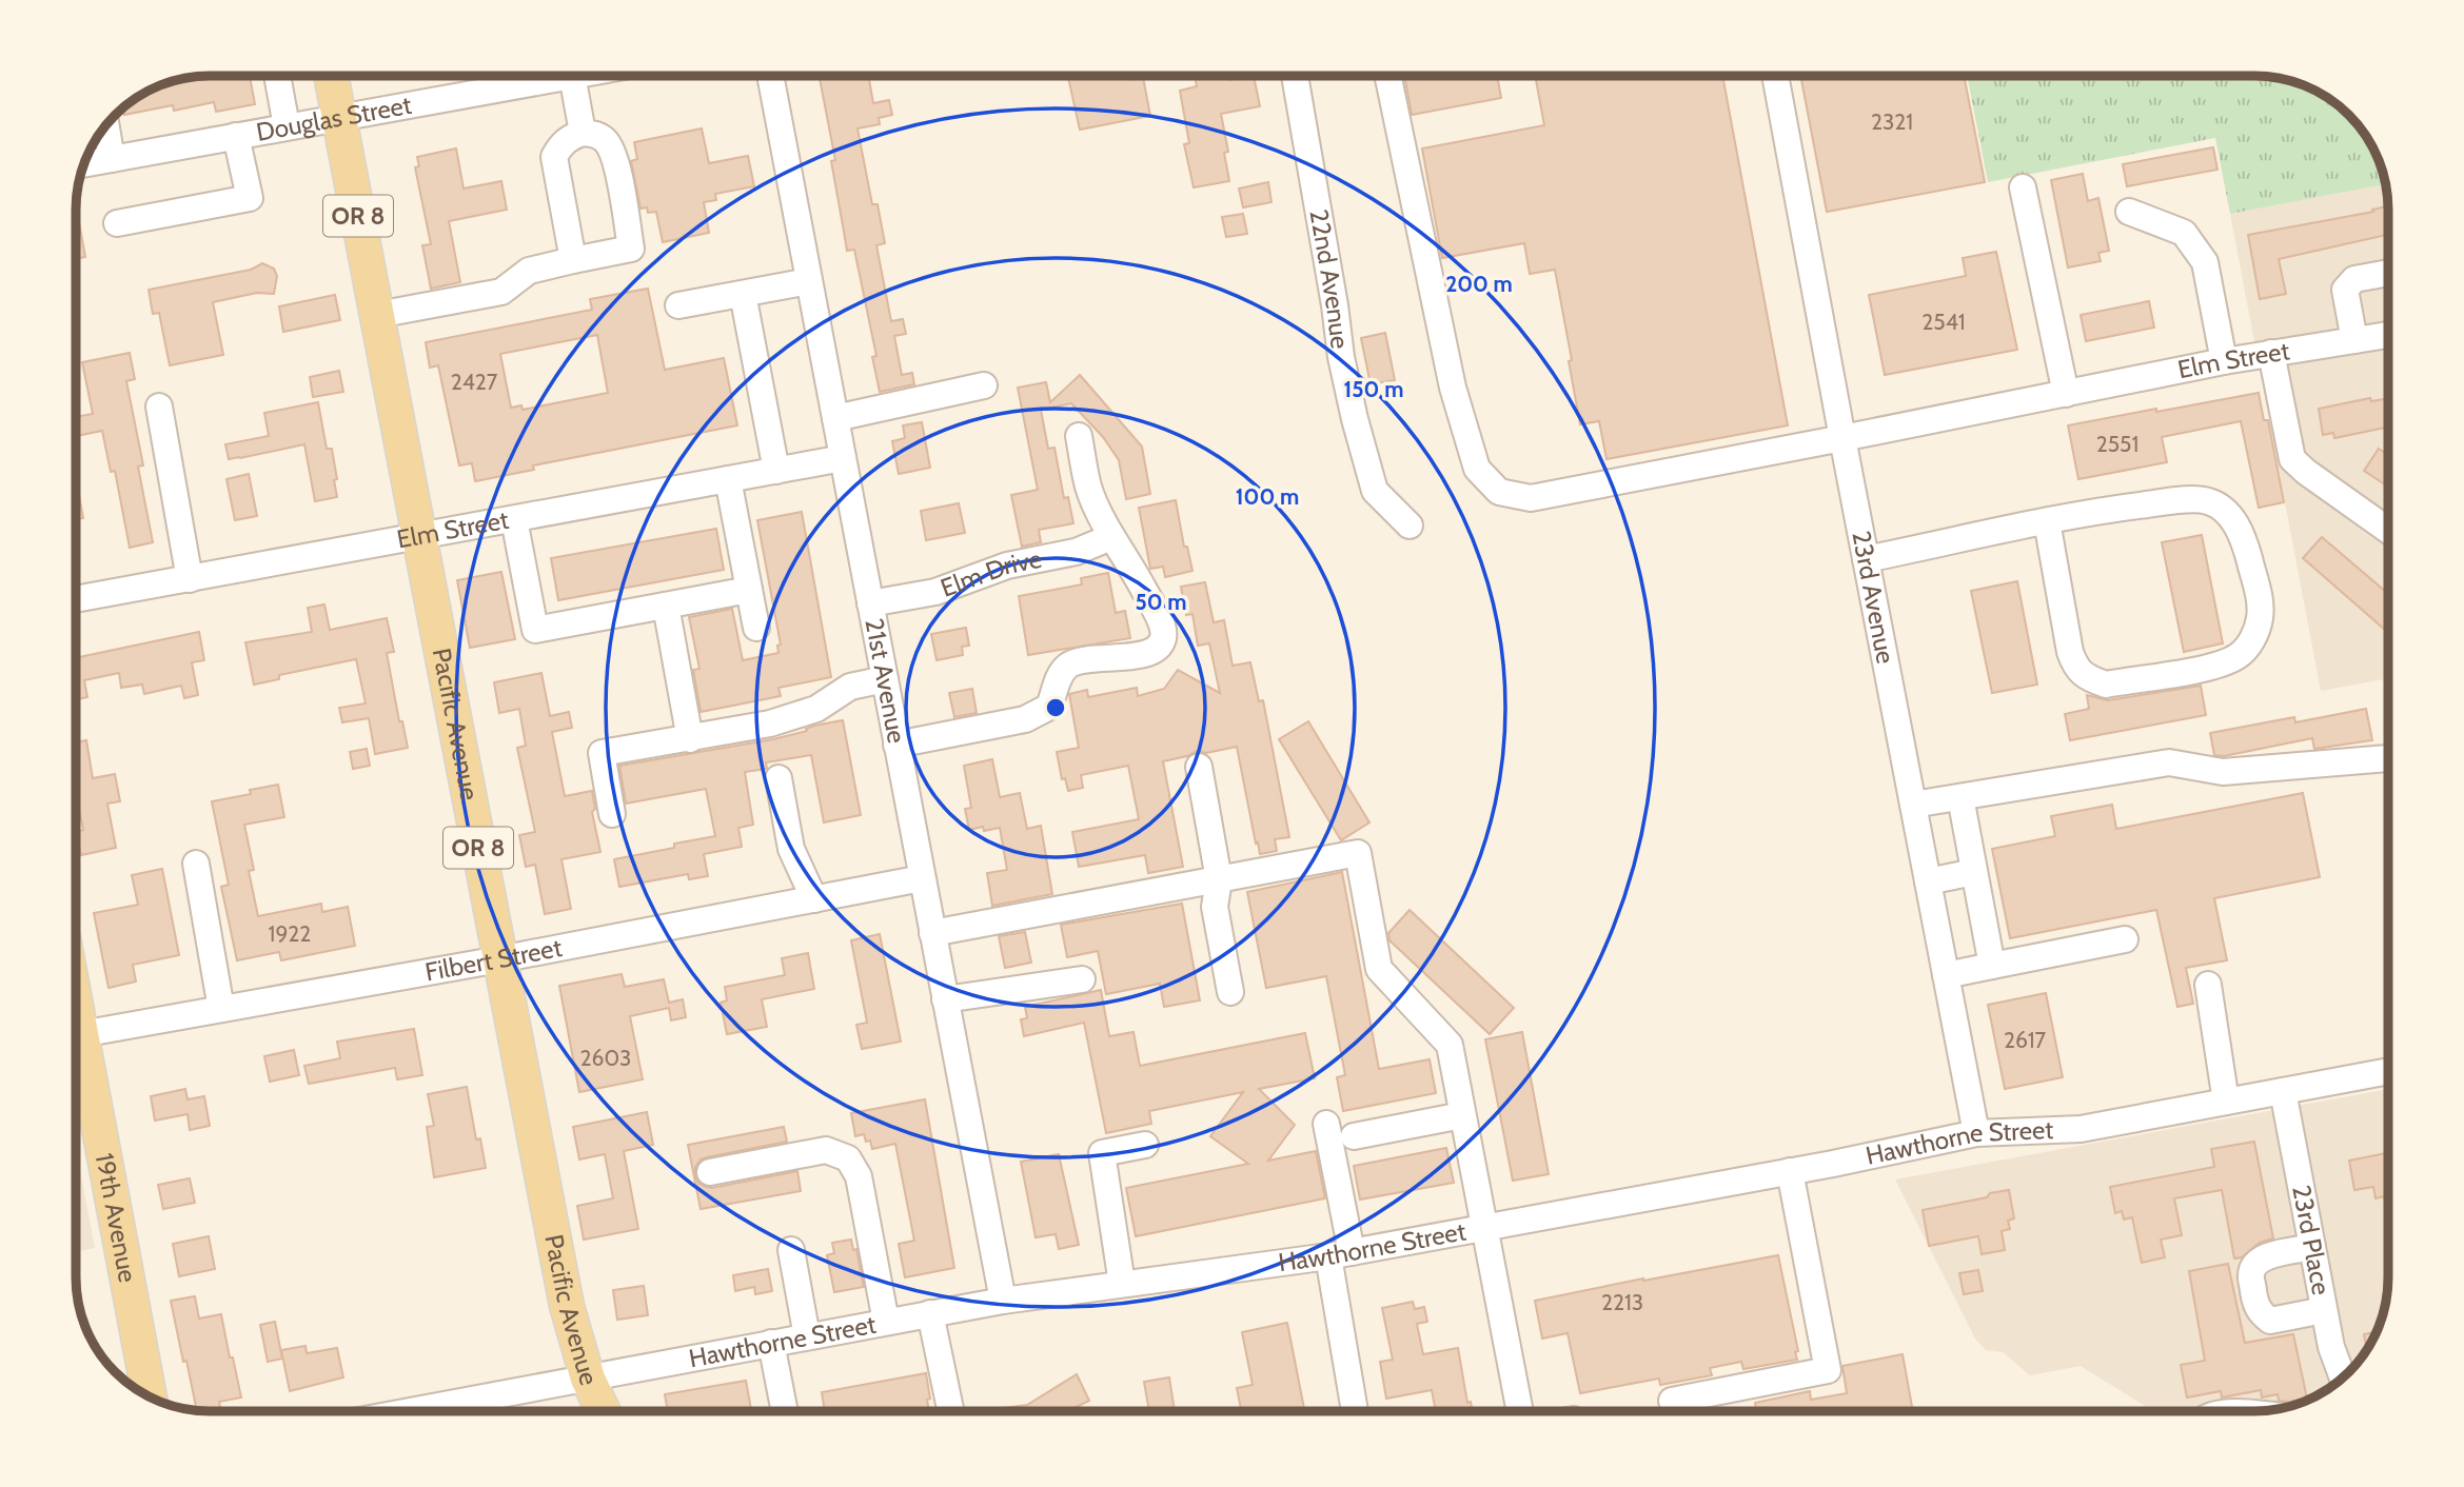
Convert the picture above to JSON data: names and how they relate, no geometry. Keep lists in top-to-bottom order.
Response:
{
  "streets": {
    "main road": ["OR 8", "Pacific Avenue", "19th Avenue"],
    "street": [
      "Douglas Street",
      "22nd Avenue",
      "Elm Street",
      "Elm Drive",
      "23rd Avenue",
      "21st Avenue",
      "Filbert Street",
      "Hawthorne Street",
      "23rd Place"
    ]
  },
  "crossings": [
    ["Douglas Street", "Pacific Avenue"],
    ["Elm Street", "23rd Avenue"],
    ["Elm Street", "21st Avenue"],
    ["Elm Street", "Pacific Avenue"],
    ["Elm Drive", "21st Avenue"],
    ["23rd Avenue", "Hawthorne Street"],
    ["21st Avenue", "Filbert Street"],
    ["21st Avenue", "Hawthorne Street"],
    ["Pacific Avenue", "Filbert Street"],
    ["Pacific Avenue", "Hawthorne Street"],
    ["Hawthorne Street", "23rd Place"]
  ],
  "house_numbers": [
    "2321",
    "2541",
    "2427",
    "2551",
    "1922",
    "2617",
    "2603",
    "2213"
  ],
  "rings": [
    "200 m",
    "150 m",
    "100 m",
    "50 m"
  ]
}
